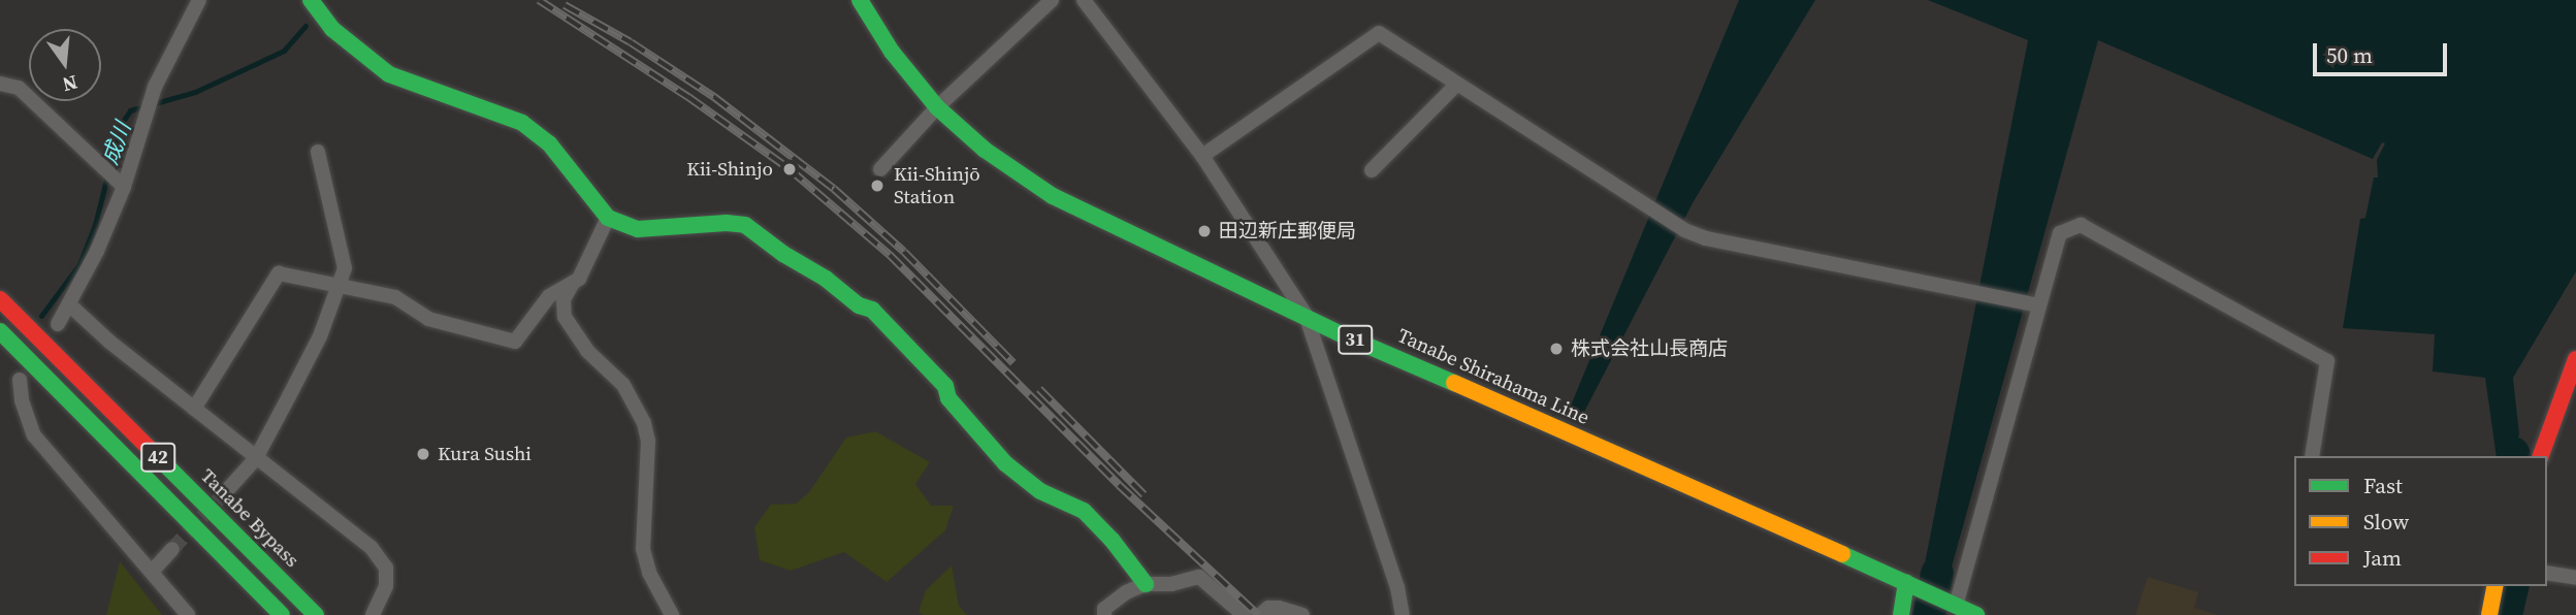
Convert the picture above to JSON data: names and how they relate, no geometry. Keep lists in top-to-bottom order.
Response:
{
  "streets": {
    "main road": [
      "31",
      "Tanabe Shirahama Line",
      "42",
      "Tanabe Bypass"
    ]
  },
  "water": ["成川"],
  "places": [
    "Kii-Shinjo",
    "Kii-Shinjō Station",
    "田辺新庄郵便局",
    "株式会社山長商店",
    "Kura Sushi"
  ],
  "legend": ["Fast", "Slow", "Jam"],
  "scale_bar": "50 m",
  "north": "bottom"
}
